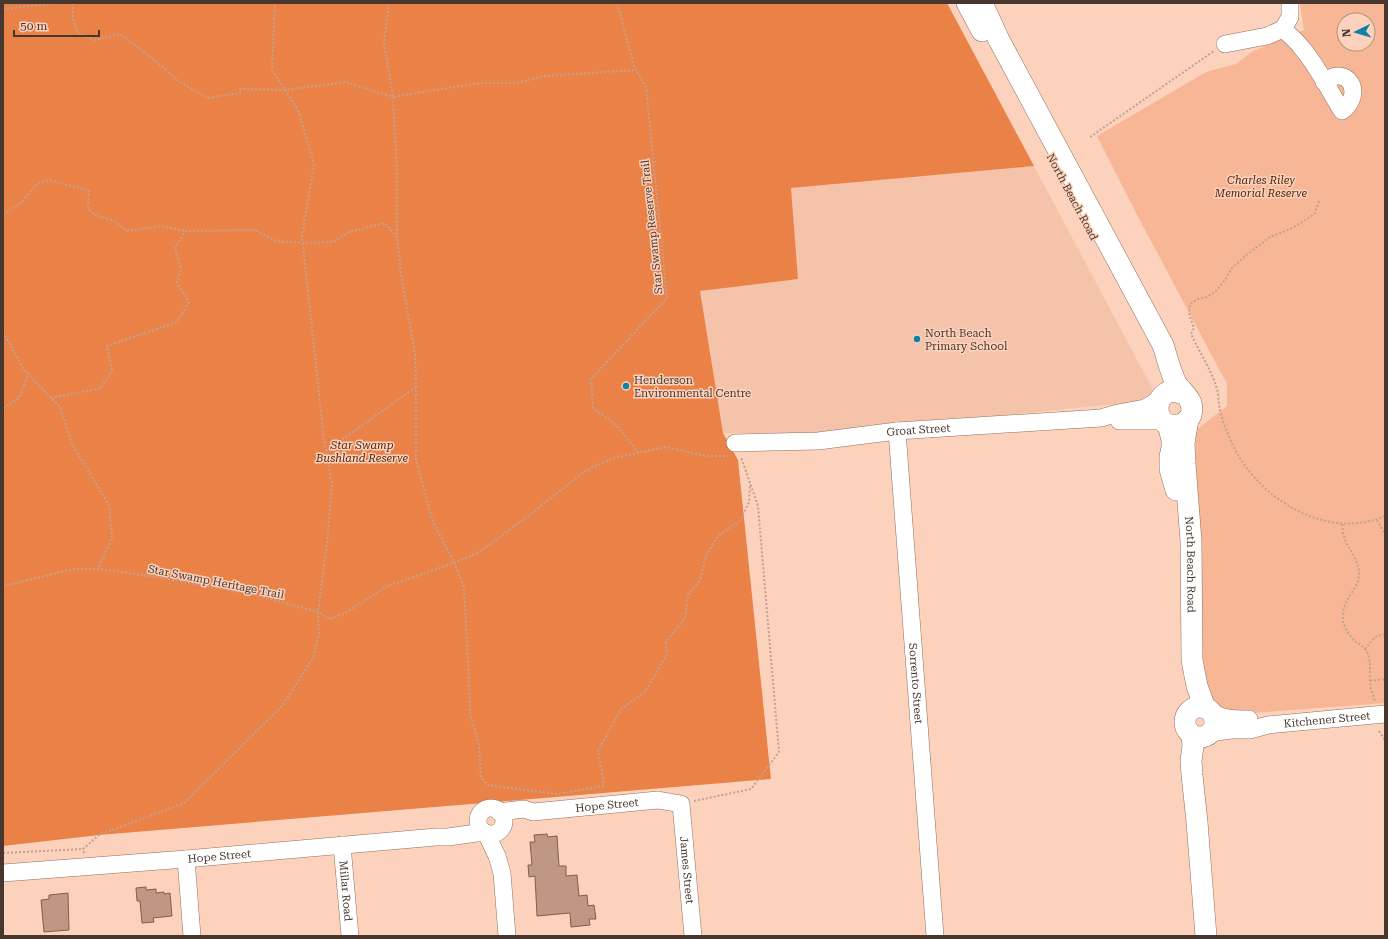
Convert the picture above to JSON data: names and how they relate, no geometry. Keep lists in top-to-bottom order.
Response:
{
  "streets": {
    "main road": ["North Beach Road"],
    "street": [
      "Groat Street",
      "Sorrento Street",
      "Kitchener Street",
      "Hope Street",
      "James Street",
      "Millar Road"
    ],
    "path": ["Star Swamp Reserve Trail", "Star Swamp Heritage Trail"]
  },
  "crossings": [
    ["North Beach Road", "Groat Street"],
    ["North Beach Road", "Kitchener Street"],
    ["Star Swamp Reserve Trail", "Star Swamp Heritage Trail"],
    ["Groat Street", "Star Swamp Heritage Trail"],
    ["Groat Street", "Sorrento Street"],
    ["Hope Street", "James Street"],
    ["Hope Street", "Millar Road"]
  ],
  "parks": ["Charles Riley Memorial Reserve", "Star Swamp Bushland Reserve"],
  "places": ["North Beach Primary School", "Henderson Environmental Centre"],
  "scale_bar": "50 m",
  "north": "left"
}
